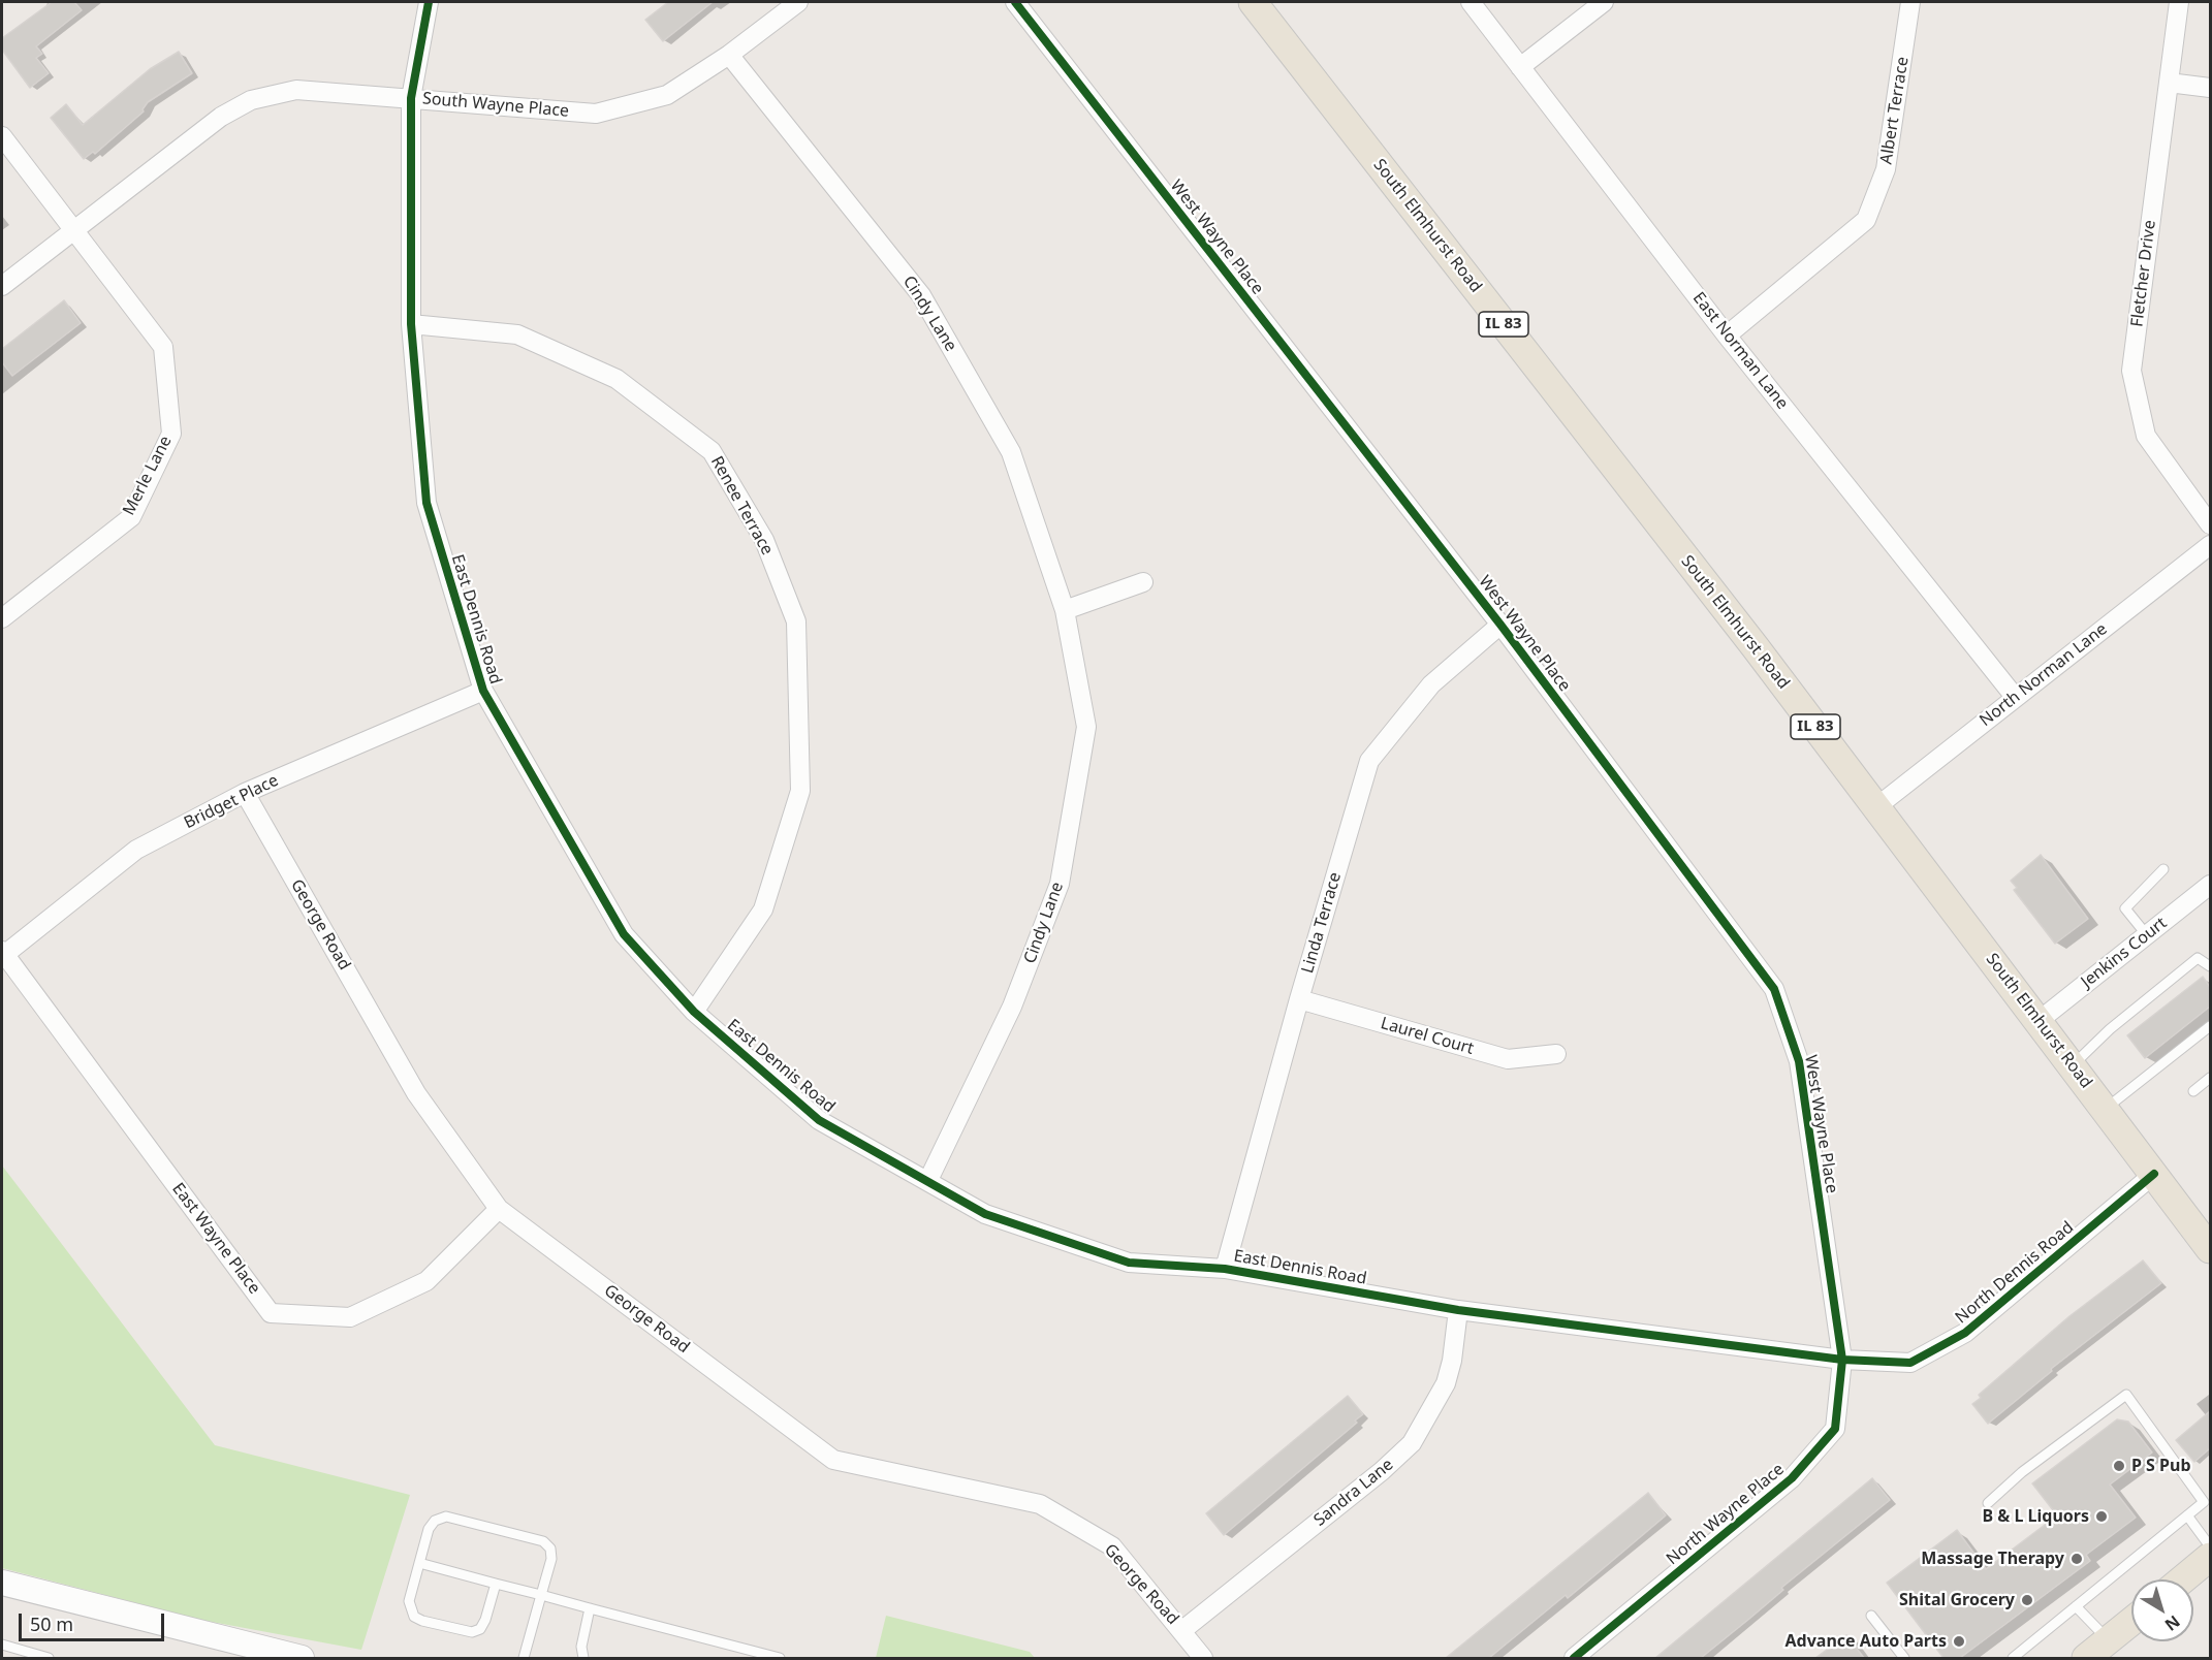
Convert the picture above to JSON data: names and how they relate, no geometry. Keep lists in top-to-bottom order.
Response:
{
  "streets": {
    "main road": ["South Elmhurst Road", "IL 83"],
    "street": [
      "South Wayne Place",
      "Albert Terrace",
      "West Wayne Place",
      "Fletcher Drive",
      "Cindy Lane",
      "East Norman Lane",
      "Merle Lane",
      "Renee Terrace",
      "East Dennis Road",
      "North Norman Lane",
      "Bridget Place",
      "Linda Terrace",
      "George Road",
      "Jenkins Court",
      "Laurel Court",
      "East Wayne Place",
      "North Dennis Road",
      "Sandra Lane",
      "North Wayne Place"
    ]
  },
  "crossings": [
    ["South Wayne Place", "Cindy Lane"],
    ["South Wayne Place", "Merle Lane"],
    ["South Wayne Place", "East Dennis Road"],
    ["Albert Terrace", "East Norman Lane"],
    ["South Elmhurst Road", "North Norman Lane"],
    ["South Elmhurst Road", "Jenkins Court"],
    ["South Elmhurst Road", "North Dennis Road"],
    ["West Wayne Place", "East Dennis Road"],
    ["West Wayne Place", "Linda Terrace"],
    ["West Wayne Place", "North Dennis Road"],
    ["West Wayne Place", "North Wayne Place"],
    ["Cindy Lane", "East Dennis Road"],
    ["East Norman Lane", "North Norman Lane"],
    ["Renee Terrace", "East Dennis Road"],
    ["East Dennis Road", "Bridget Place"],
    ["East Dennis Road", "Linda Terrace"],
    ["East Dennis Road", "North Dennis Road"],
    ["East Dennis Road", "Sandra Lane"],
    ["East Dennis Road", "North Wayne Place"],
    ["Bridget Place", "George Road"],
    ["Bridget Place", "East Wayne Place"],
    ["Linda Terrace", "Laurel Court"],
    ["George Road", "East Wayne Place"],
    ["George Road", "Sandra Lane"],
    ["North Dennis Road", "North Wayne Place"]
  ],
  "places": [
    "P S Pub",
    "B & L Liquors",
    "Massage Therapy",
    "Shital Grocery",
    "Advance Auto Parts"
  ],
  "scale_bar": "50 m",
  "north": "bottom right"
}
